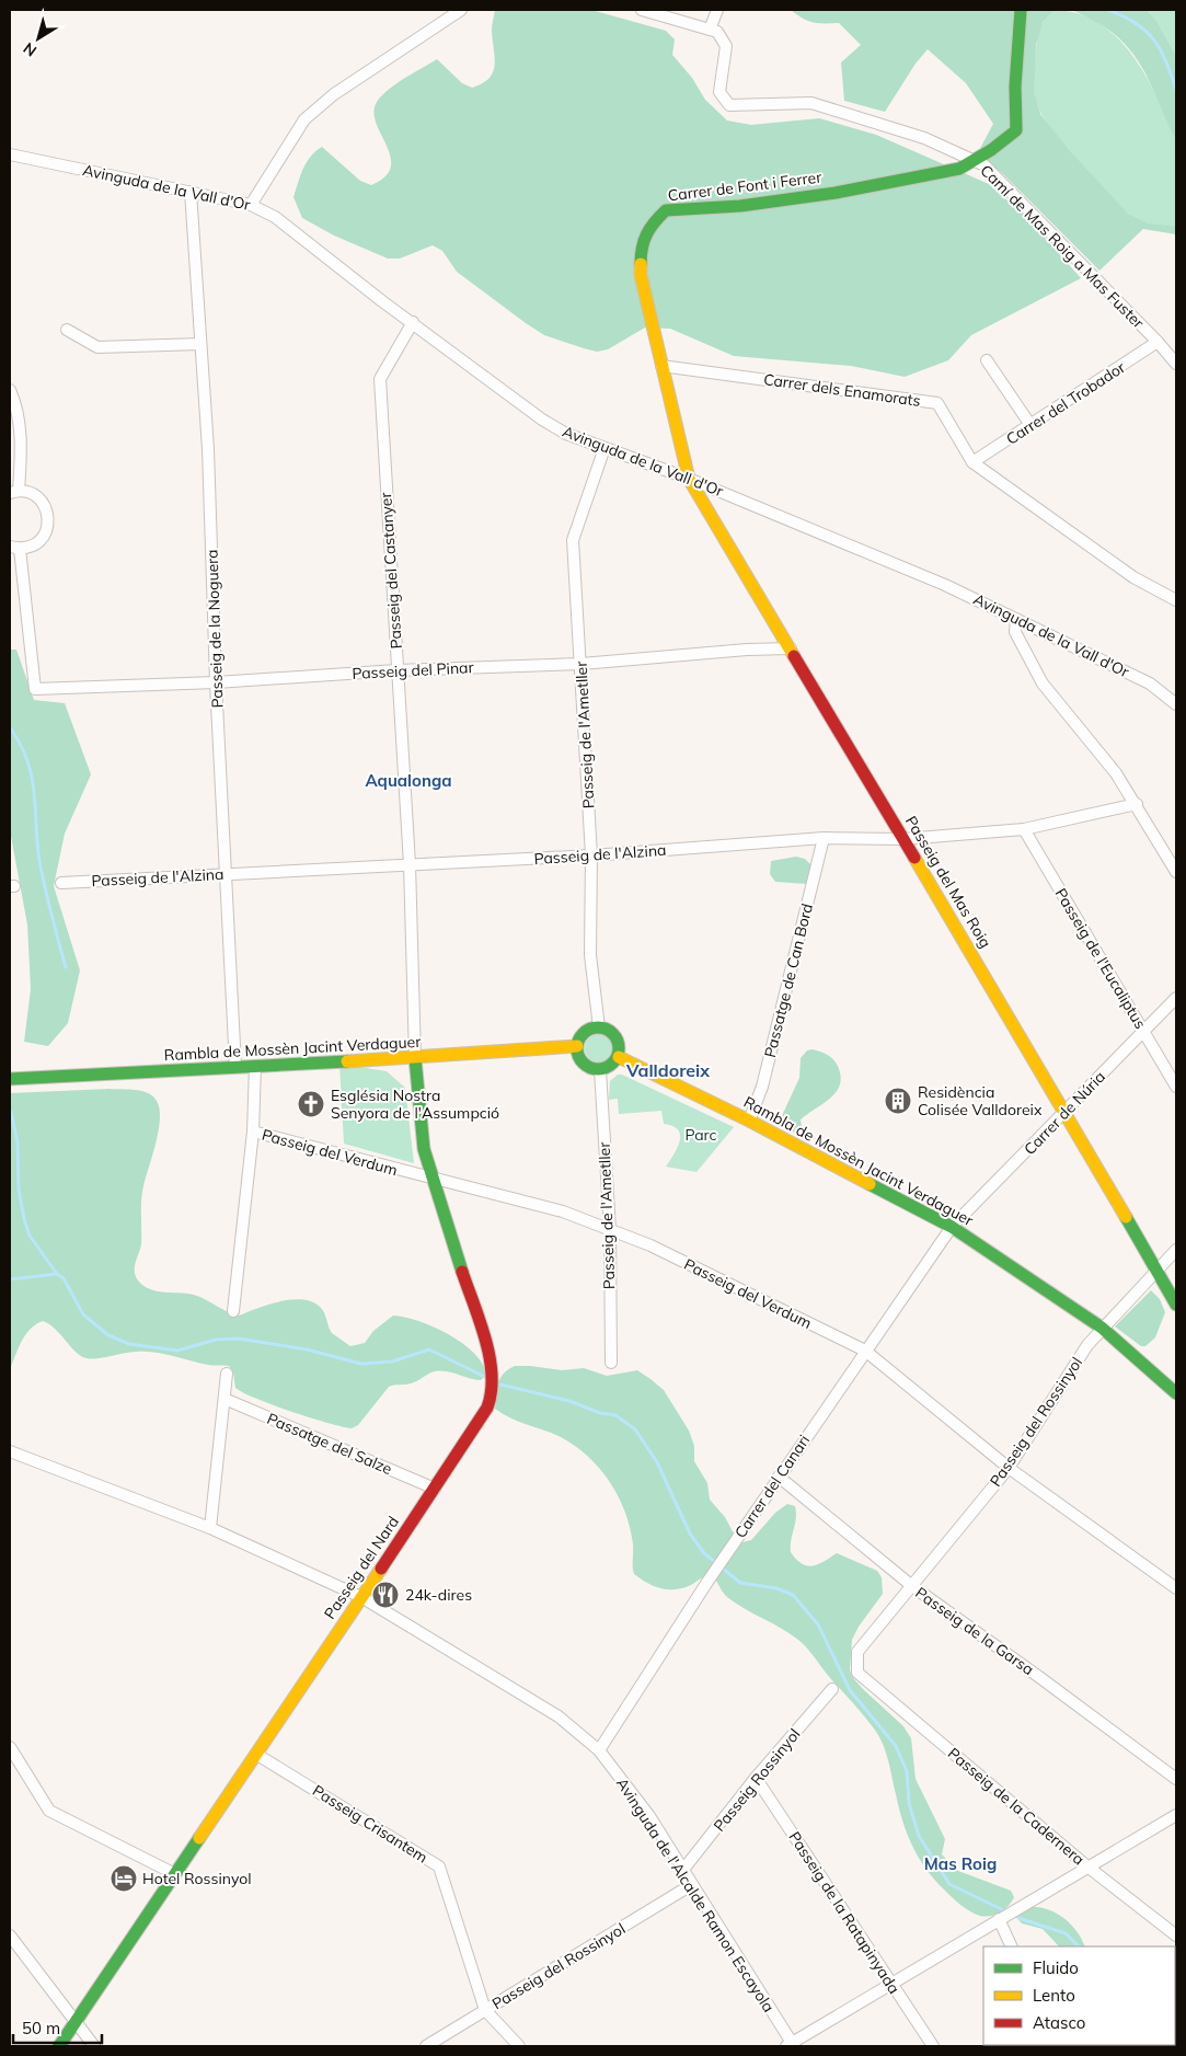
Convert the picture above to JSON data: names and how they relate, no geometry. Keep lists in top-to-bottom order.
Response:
{
  "streets": {
    "street": [
      "Carrer de Font i Ferrer",
      "Avinguda de la Vall d'Or",
      "Camí de Mas Roig a Mas Fuster",
      "Carrer dels Enamorats",
      "Carrer del Trobador",
      "Passeig del Castanyer",
      "Passeig de la Noguera",
      "Passeig del Pinar",
      "Passeig de l'Ametller",
      "Passeig de l'Alzina",
      "Passeig del Mas Roig",
      "Passeig de l'Eucaliptus",
      "Passatge de Can Bord",
      "Rambla de Mossèn Jacint Verdaguer",
      "Carrer de Núria",
      "Passeig del Verdum",
      "Passeig del Rossinyol",
      "Passatge del Salze",
      "Carrer del Canari",
      "Passeig del Nard",
      "Passeig de la Garsa",
      "Passeig Rossinyol",
      "Passeig de la Cadernera",
      "Passeig Crisantem",
      "Avinguda de l'Alcalde Ramon Escayola",
      "Passeig de la Ratapinyada"
    ]
  },
  "crossings": [
    ["Carrer de Font i Ferrer", "Avinguda de la Vall d'Or"],
    ["Carrer de Font i Ferrer", "Camí de Mas Roig a Mas Fuster"],
    ["Carrer de Font i Ferrer", "Carrer dels Enamorats"],
    ["Carrer de Font i Ferrer", "Passeig del Mas Roig"],
    ["Avinguda de la Vall d'Or", "Passeig del Castanyer"],
    ["Avinguda de la Vall d'Or", "Passeig de la Noguera"],
    ["Avinguda de la Vall d'Or", "Passeig de l'Ametller"],
    ["Avinguda de la Vall d'Or", "Passeig del Mas Roig"],
    ["Camí de Mas Roig a Mas Fuster", "Carrer del Trobador"],
    ["Carrer dels Enamorats", "Carrer del Trobador"],
    ["Passeig del Castanyer", "Passeig del Pinar"],
    ["Passeig del Castanyer", "Passeig de l'Alzina"],
    ["Passeig del Castanyer", "Rambla de Mossèn Jacint Verdaguer"],
    ["Passeig del Castanyer", "Passeig del Nard"],
    ["Passeig de la Noguera", "Passeig del Pinar"],
    ["Passeig de la Noguera", "Passeig de l'Alzina"],
    ["Passeig de la Noguera", "Rambla de Mossèn Jacint Verdaguer"],
    ["Passeig del Pinar", "Passeig de l'Ametller"],
    ["Passeig del Pinar", "Passeig del Mas Roig"],
    ["Passeig de l'Ametller", "Passeig de l'Alzina"],
    ["Passeig de l'Ametller", "Rambla de Mossèn Jacint Verdaguer"],
    ["Passeig de l'Ametller", "Passeig del Verdum"],
    ["Passeig de l'Alzina", "Passeig del Mas Roig"],
    ["Passeig de l'Alzina", "Passeig de l'Eucaliptus"],
    ["Passeig de l'Alzina", "Passatge de Can Bord"],
    ["Passeig del Mas Roig", "Carrer de Núria"],
    ["Passeig del Mas Roig", "Passeig del Rossinyol"],
    ["Passeig de l'Eucaliptus", "Carrer de Núria"],
    ["Passatge de Can Bord", "Rambla de Mossèn Jacint Verdaguer"],
    ["Rambla de Mossèn Jacint Verdaguer", "Carrer de Núria"],
    ["Rambla de Mossèn Jacint Verdaguer", "Passeig del Rossinyol"],
    ["Rambla de Mossèn Jacint Verdaguer", "Carrer del Canari"],
    ["Rambla de Mossèn Jacint Verdaguer", "Passeig del Nard"],
    ["Carrer de Núria", "Carrer del Canari"],
    ["Passeig del Verdum", "Passeig del Rossinyol"],
    ["Passeig del Verdum", "Carrer del Canari"],
    ["Passeig del Verdum", "Passeig del Nard"],
    ["Passeig del Rossinyol", "Passeig de la Garsa"],
    ["Passeig del Rossinyol", "Passeig de la Cadernera"],
    ["Passeig del Rossinyol", "Passeig Crisantem"],
    ["Passeig del Rossinyol", "Avinguda de l'Alcalde Ramon Escayola"],
    ["Passatge del Salze", "Passeig del Nard"],
    ["Carrer del Canari", "Passeig de la Garsa"],
    ["Carrer del Canari", "Avinguda de l'Alcalde Ramon Escayola"],
    ["Passeig del Nard", "Passeig Crisantem"],
    ["Passeig del Nard", "Avinguda de l'Alcalde Ramon Escayola"],
    ["Passeig Rossinyol", "Avinguda de l'Alcalde Ramon Escayola"],
    ["Passeig Rossinyol", "Passeig de la Ratapinyada"]
  ],
  "districts": ["Aqualonga", "Valldoreix", "Mas Roig"],
  "parks": ["Parc"],
  "places": {
    "building": ["Residència Colisée Valldoreix"],
    "church": ["Església Nostra Senyora de l'Assumpció"],
    "restaurant": ["24k-dires"],
    "hotel": ["Hotel Rossinyol"]
  },
  "legend": ["Fluido", "Lento", "Atasco"],
  "scale_bar": "50 m",
  "north": "bottom left"
}
